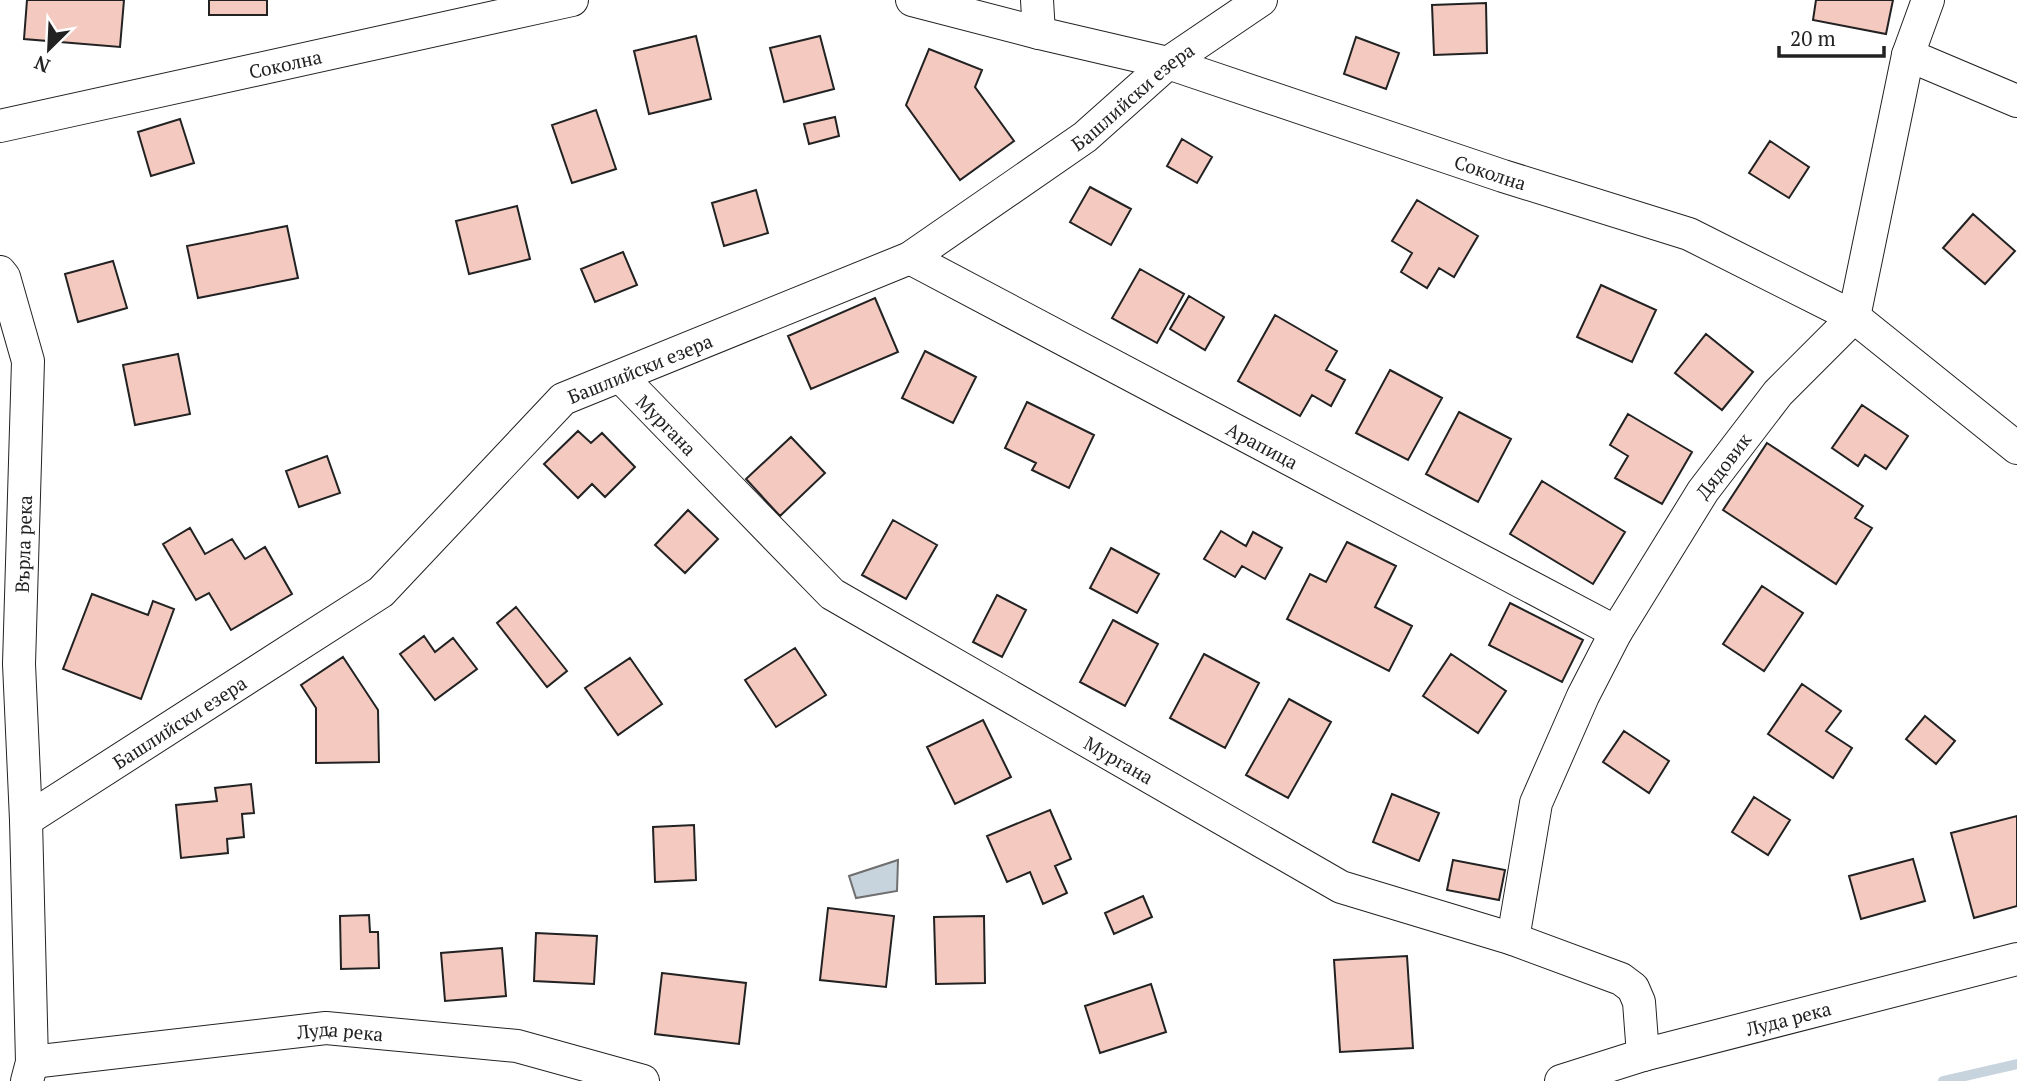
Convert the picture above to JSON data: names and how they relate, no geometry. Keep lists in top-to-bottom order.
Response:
{
  "streets": {
    "street": [
      "Соколна",
      "Башлийски езера",
      "Мургана",
      "Арапица",
      "Дядовик",
      "Върла река",
      "Луда река"
    ]
  },
  "crossings": [
    ["Соколна", "Башлийски езера"],
    ["Соколна", "Дядовик"],
    ["Башлийски езера", "Мургана"],
    ["Башлийски езера", "Арапица"],
    ["Башлийски езера", "Върла река"],
    ["Мургана", "Дядовик"],
    ["Мургана", "Луда река"],
    ["Арапица", "Дядовик"],
    ["Върла река", "Луда река"]
  ],
  "scale_bar": "20 m",
  "north": "bottom left"
}
